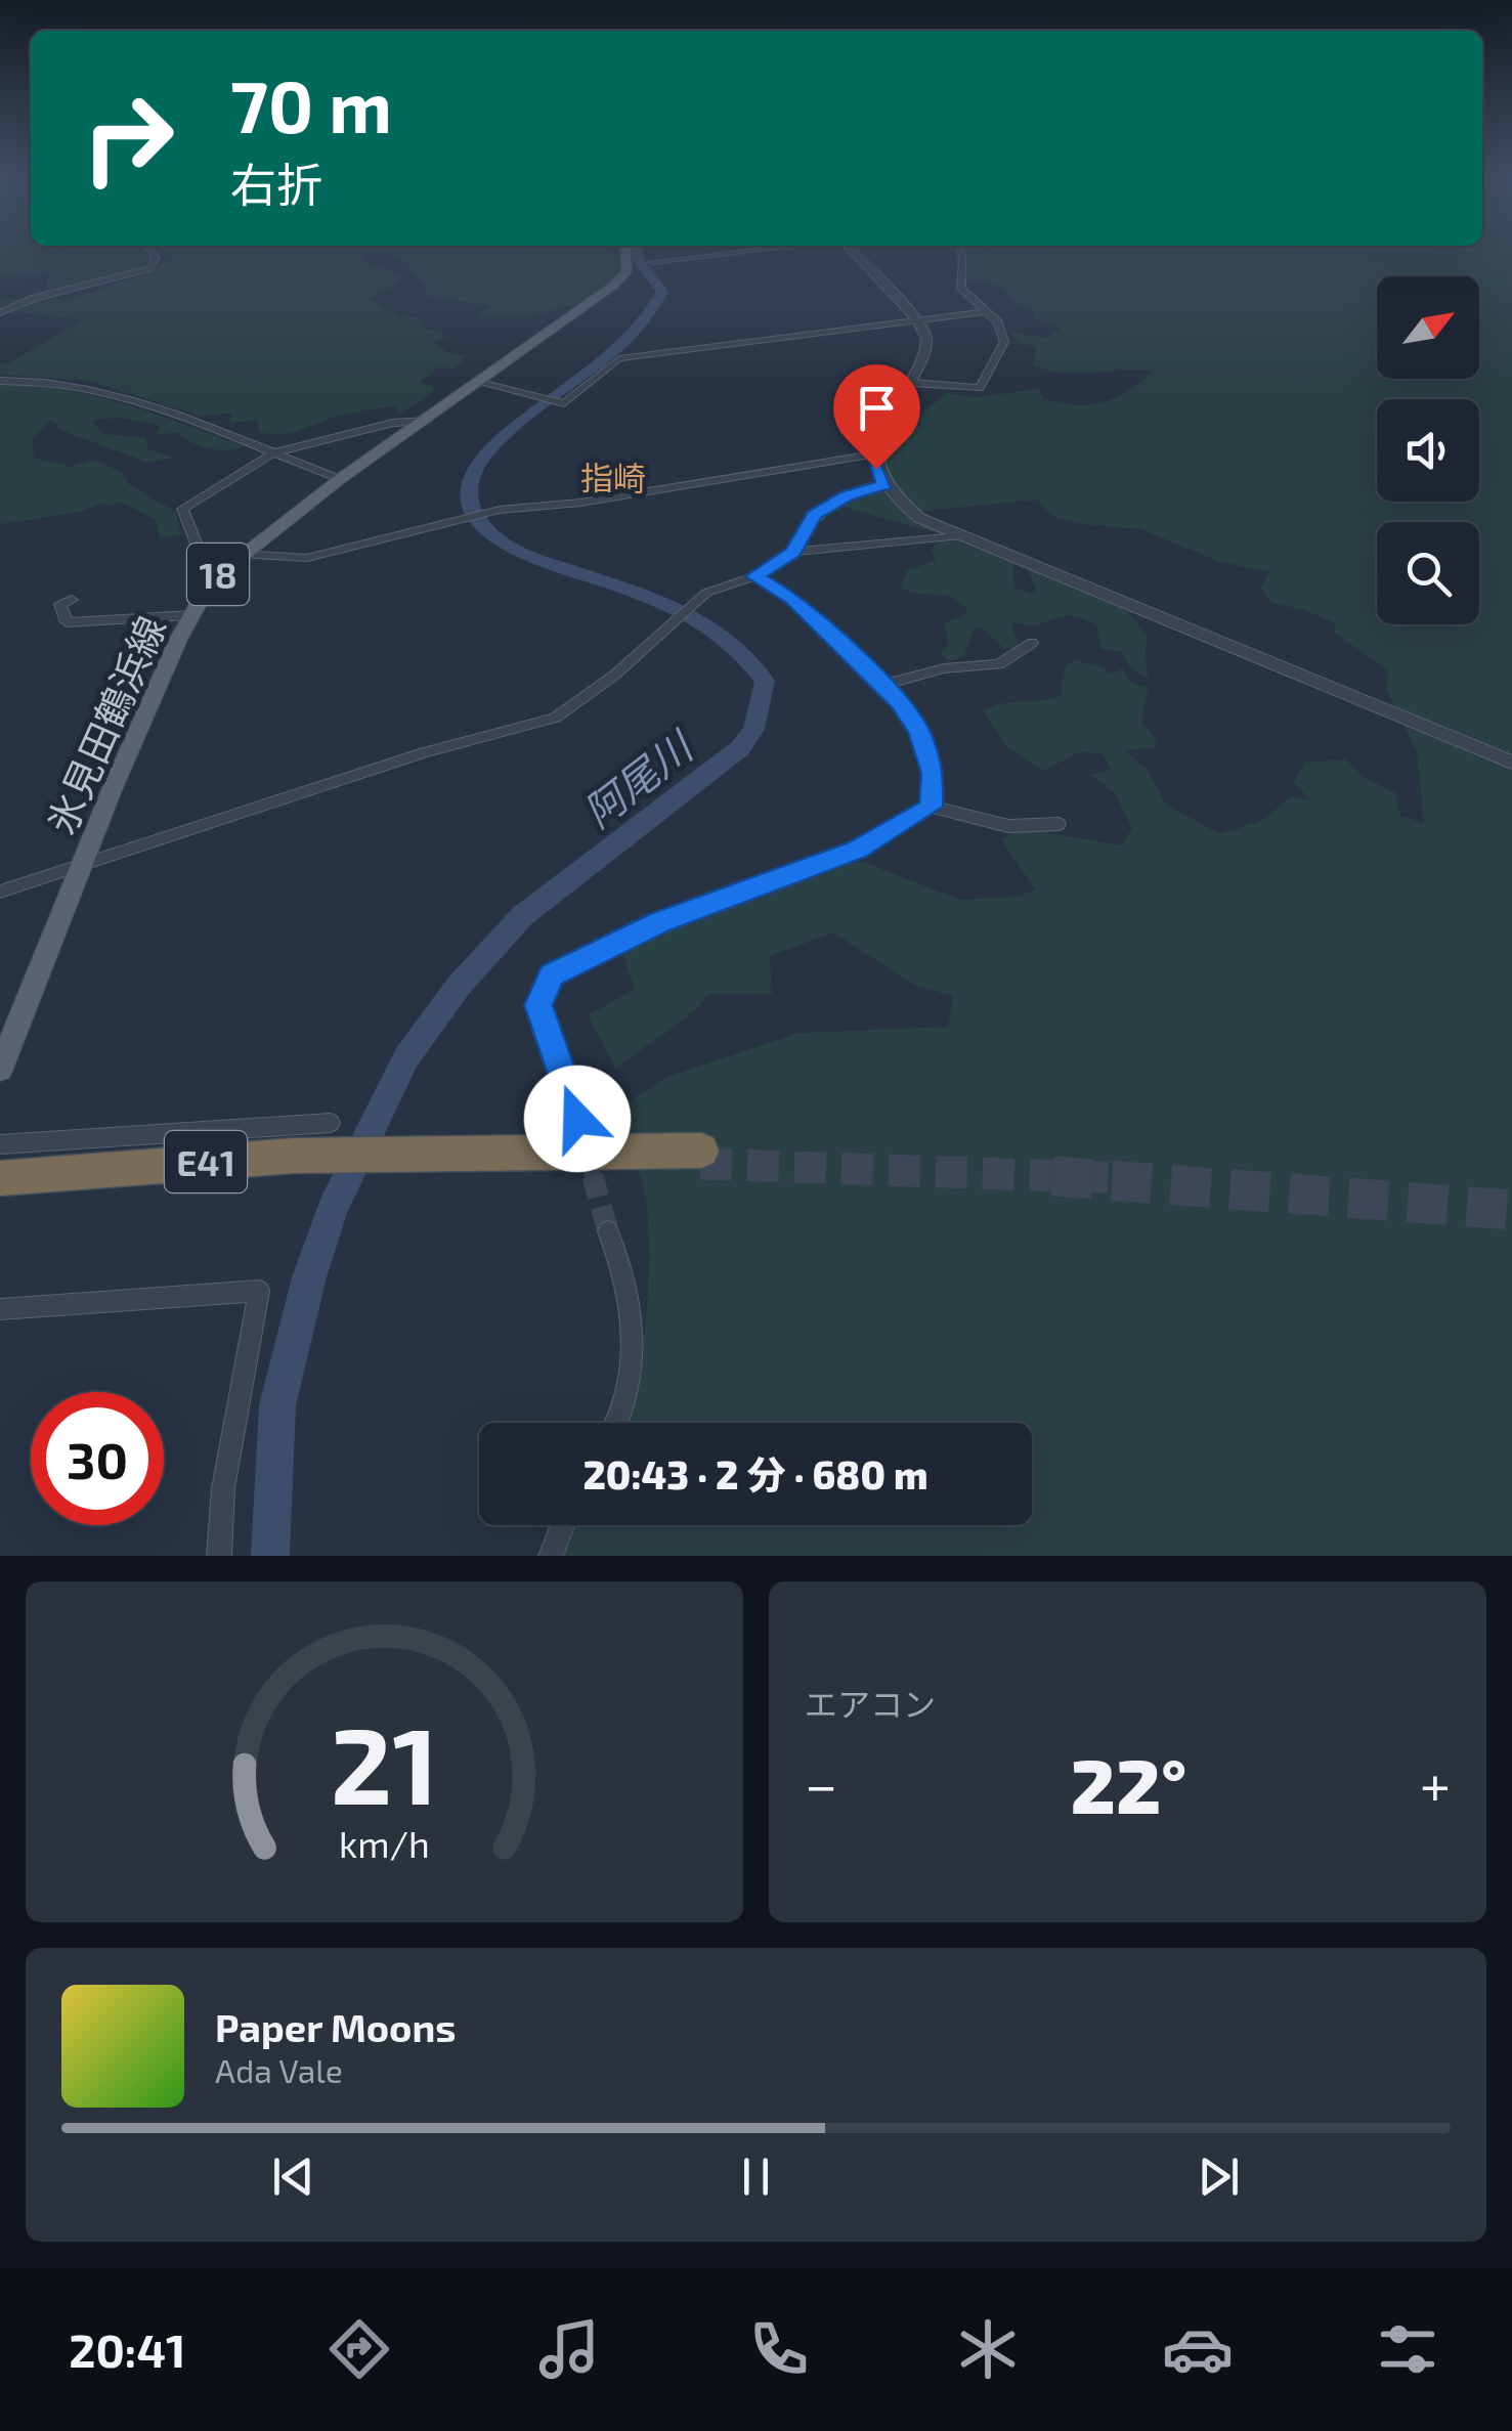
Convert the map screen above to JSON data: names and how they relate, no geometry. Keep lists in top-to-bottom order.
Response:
{
  "streets": {
    "highway": ["E41"],
    "main road": ["18", "氷見田鶴浜線"]
  },
  "districts": ["指崎"],
  "water": ["阿尾川"],
  "north": "top right",
  "page": {
    "turn": ["70 m", "右折"],
    "limit": "30",
    "trip": "20:43 · 2 分 · 680 m",
    "tile": "エアコン",
    "heat": ["−", "22°", "+"],
    "song": ["Paper Moons", "Ada Vale"],
    "tabs": "20:41",
    "gauge": ["21", "km/h"]
  }
}
